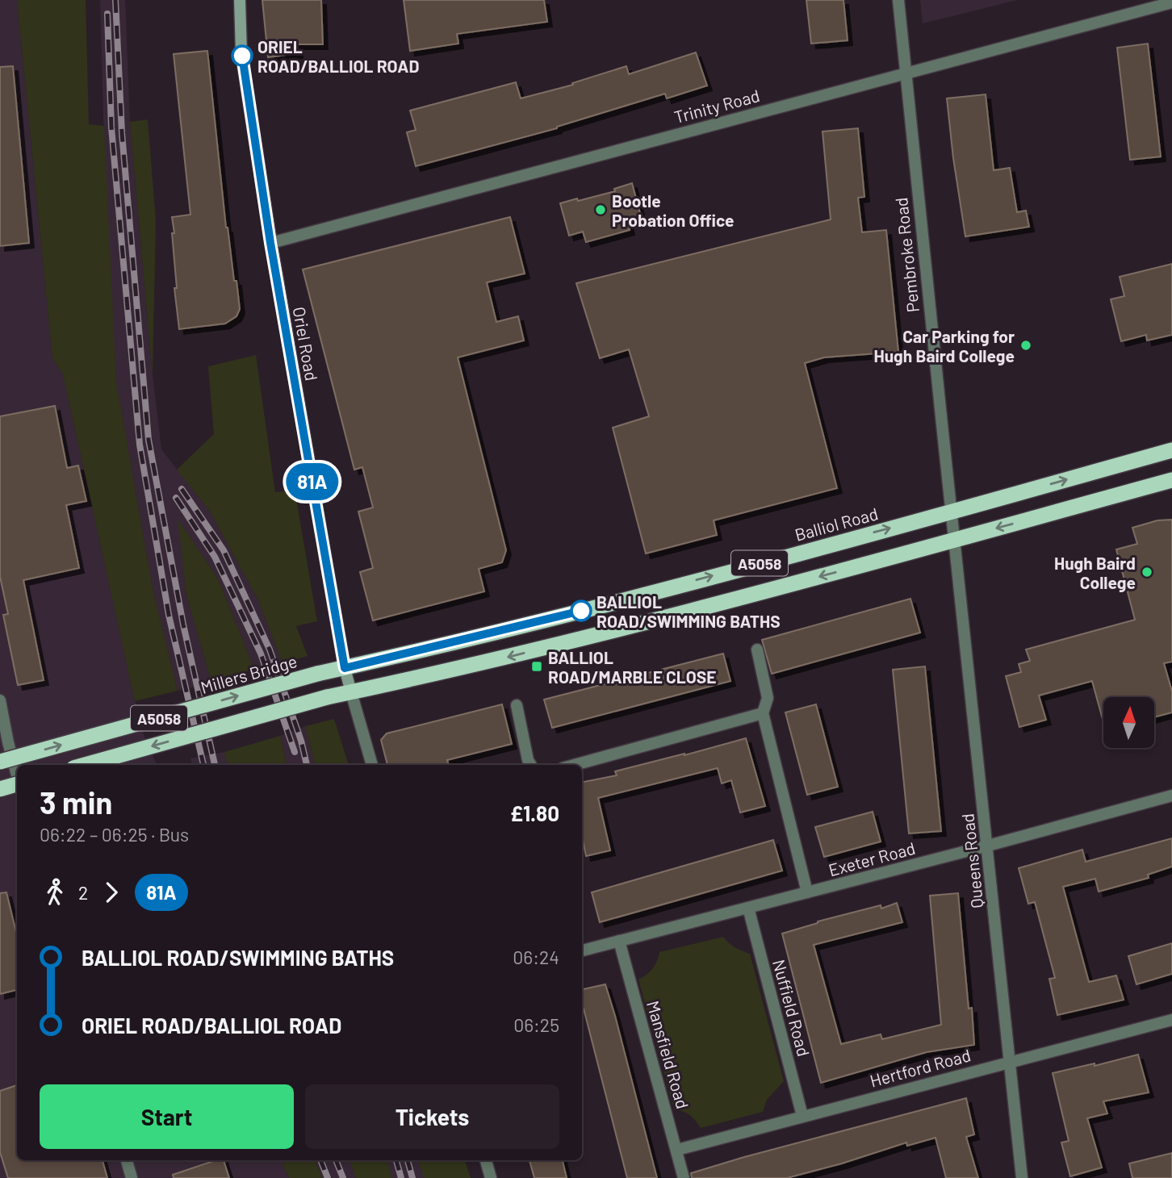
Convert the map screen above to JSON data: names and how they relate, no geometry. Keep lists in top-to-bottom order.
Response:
{
  "streets": {
    "highway": ["Balliol Road", "A5058", "Millers Bridge"],
    "main road": ["Oriel Road"],
    "street": [
      "Trinity Road",
      "Pembroke Road",
      "Exeter Road",
      "Queens Road",
      "Nuffield Road",
      "Mansfield Road",
      "Hertford Road"
    ]
  },
  "crossings": [
    ["Trinity Road", "Pembroke Road"],
    ["Trinity Road", "Oriel Road"],
    ["Pembroke Road", "Balliol Road"],
    ["Pembroke Road", "A5058"],
    ["Pembroke Road", "Queens Road"],
    ["Oriel Road", "Balliol Road"],
    ["Oriel Road", "A5058"],
    ["Oriel Road", "Millers Bridge"],
    ["Balliol Road", "Millers Bridge"],
    ["A5058", "Queens Road"],
    ["Exeter Road", "Queens Road"],
    ["Exeter Road", "Nuffield Road"],
    ["Exeter Road", "Mansfield Road"],
    ["Queens Road", "Hertford Road"],
    ["Nuffield Road", "Hertford Road"],
    ["Mansfield Road", "Hertford Road"]
  ],
  "places": {
    "other": [
      "ORIEL ROAD/BALLIOL ROAD",
      "Bootle Probation Office",
      "Car Parking for Hugh Baird College",
      "Hugh Baird College",
      "BALLIOL ROAD/SWIMMING BATHS"
    ],
    "transit": ["BALLIOL ROAD/MARBLE CLOSE"]
  },
  "lines": ["bus line 81A"],
  "north": "top",
  "page": {
    "on_map": "81A",
    "heading": ["3 min", "06:22 – 06:25 · Bus", "£1.80"],
    "legs": ["2", "81A"],
    "list": [
      {
        "name": "BALLIOL ROAD/SWIMMING BATHS",
        "value": "06:24"
      },
      {
        "name": "ORIEL ROAD/BALLIOL ROAD",
        "value": "06:25"
      }
    ],
    "buttons": ["Start", "Tickets"]
  }
}
